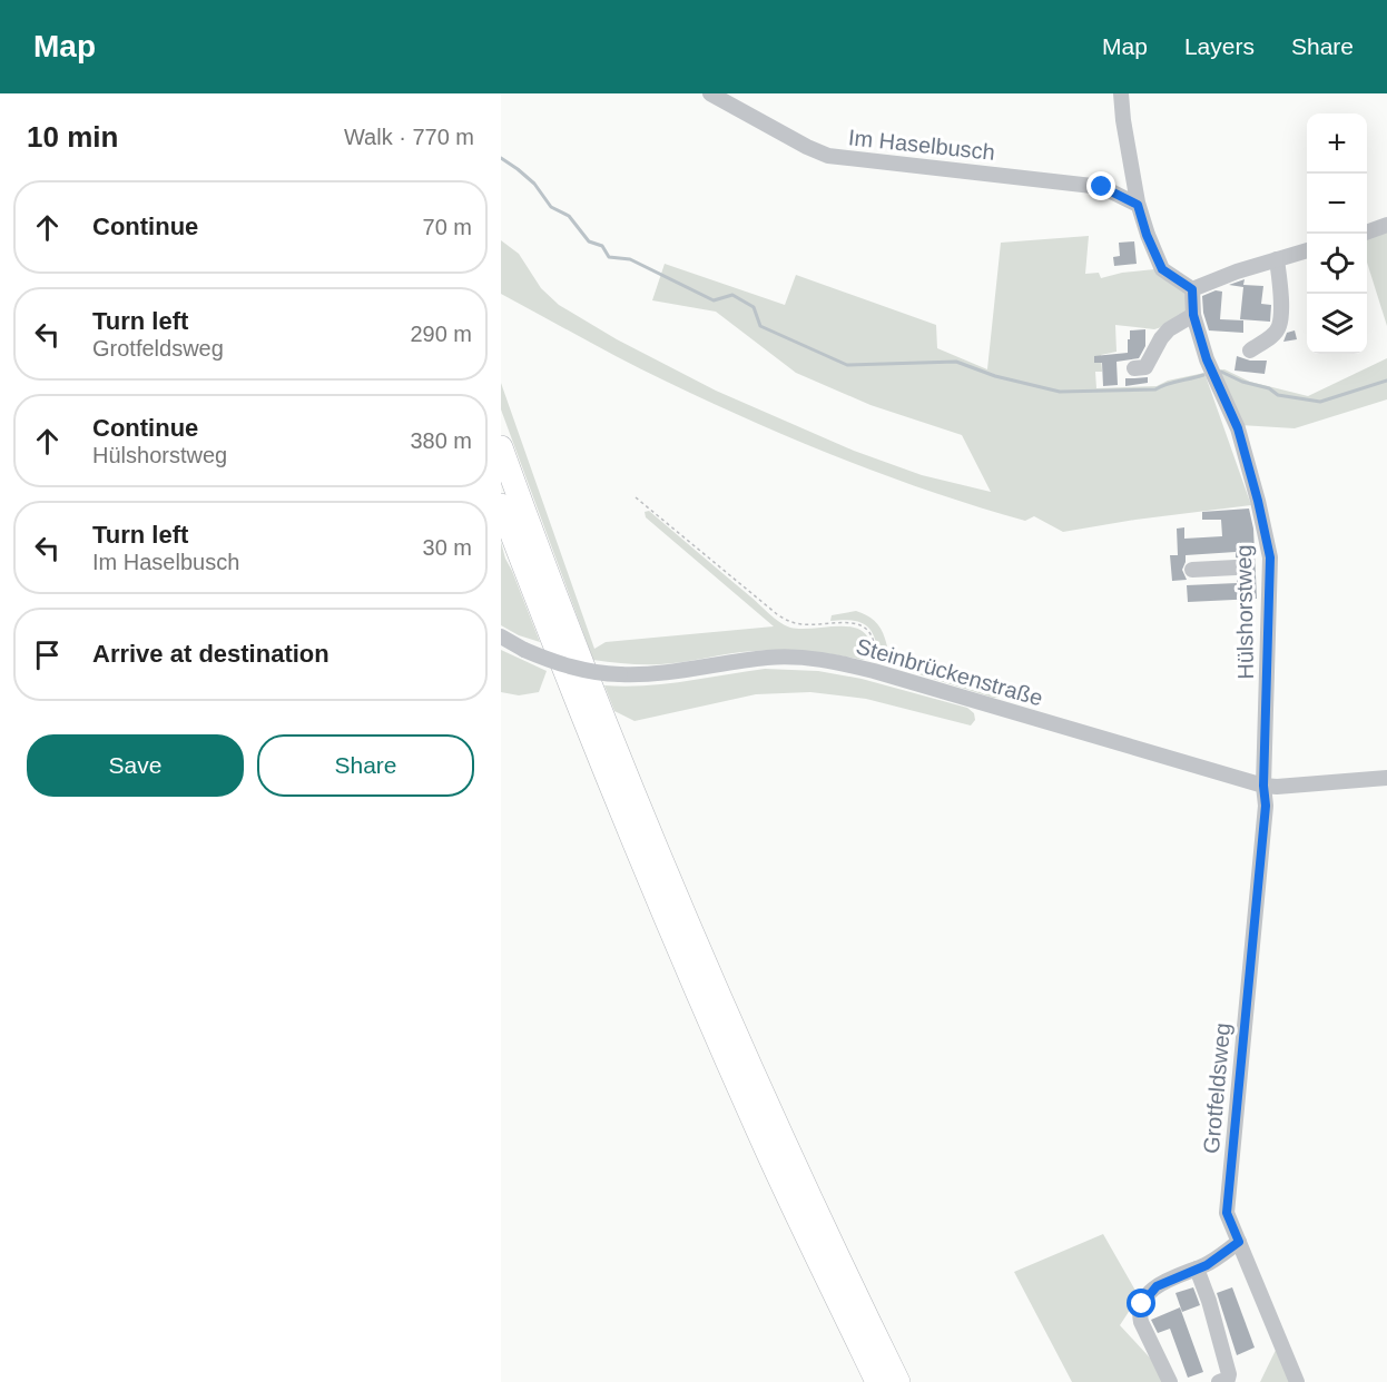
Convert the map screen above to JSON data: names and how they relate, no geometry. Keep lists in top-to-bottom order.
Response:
{
  "streets": {
    "street": [
      "Im Haselbusch",
      "Hülshorstweg",
      "Steinbrückenstraße",
      "Grotfeldsweg"
    ]
  },
  "crossings": [
    ["Hülshorstweg", "Steinbrückenstraße"],
    ["Hülshorstweg", "Grotfeldsweg"],
    ["Steinbrückenstraße", "Grotfeldsweg"]
  ],
  "page": {
    "header": "Map",
    "nav": ["Map", "Layers", "Share"],
    "heading": ["10 min", "Walk · 770 m"],
    "map_buttons": ["+", "−"],
    "list": [
      ["Continue", "70 m"],
      ["Turn left", "Grotfeldsweg", "290 m"],
      ["Continue", "Hülshorstweg", "380 m"],
      ["Turn left", "Im Haselbusch", "30 m"],
      "Arrive at destination"
    ],
    "buttons": ["Save", "Share"]
  }
}
